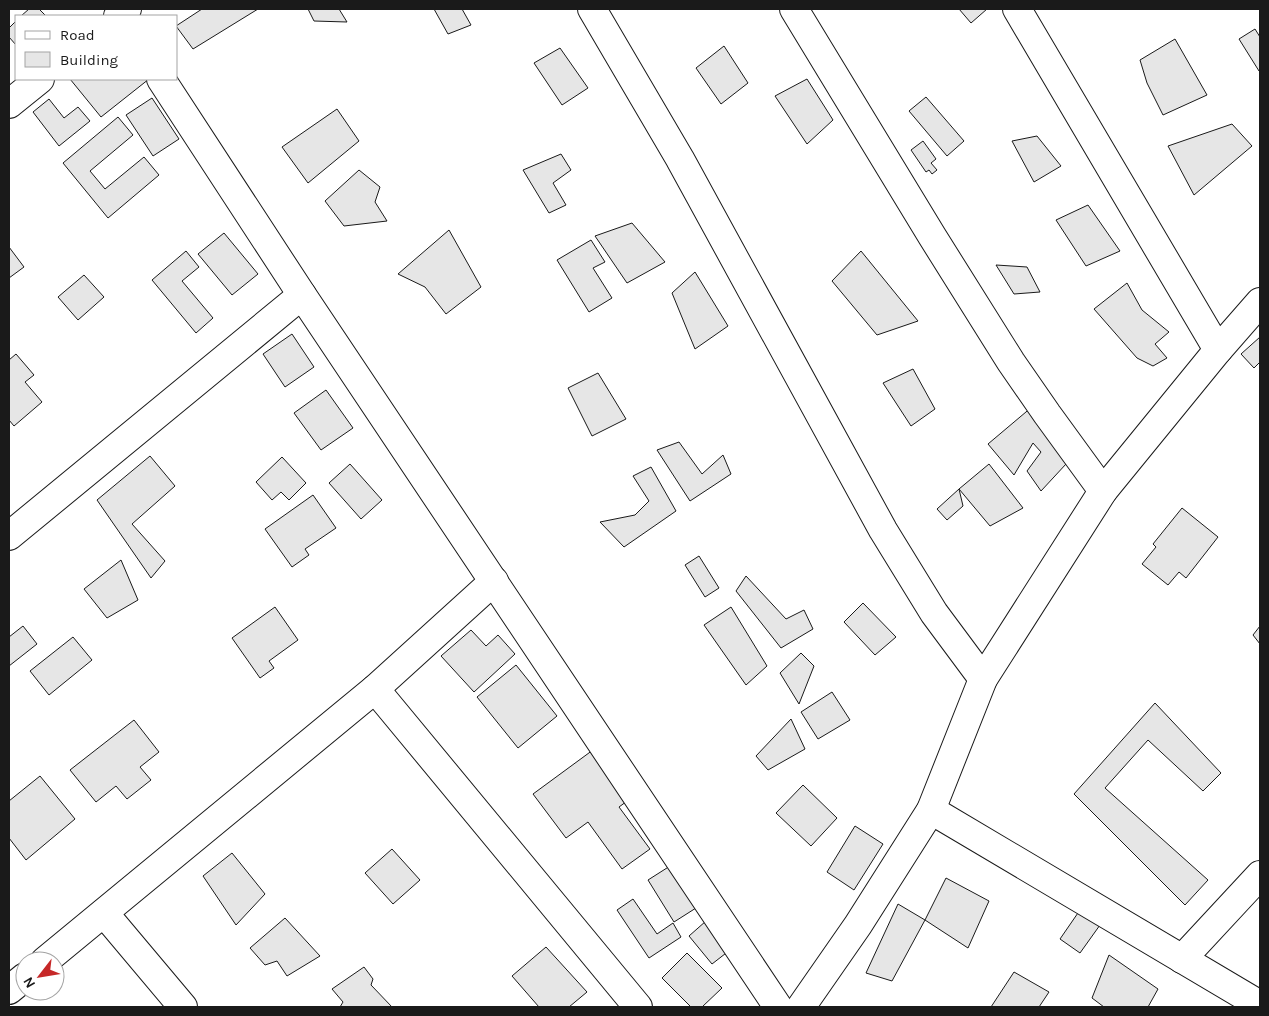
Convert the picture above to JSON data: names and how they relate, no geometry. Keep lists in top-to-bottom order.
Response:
{
  "legend": ["Road", "Building"],
  "north": "bottom left"
}
